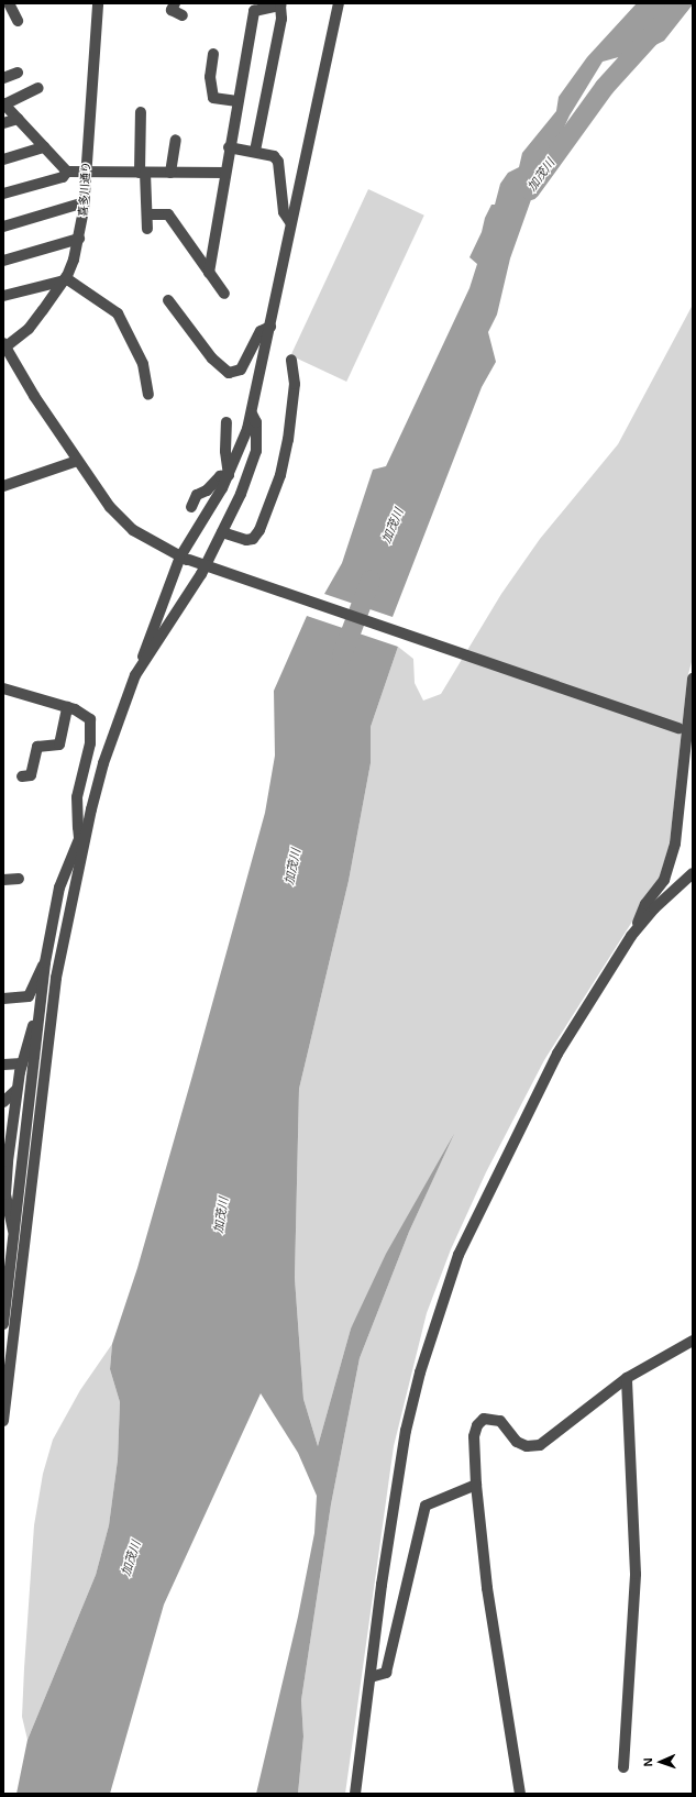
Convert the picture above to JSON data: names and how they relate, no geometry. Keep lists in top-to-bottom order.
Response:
{
  "streets": {
    "street": ["喜多川通り"]
  },
  "water": ["加茂川"],
  "north": "left"
}
